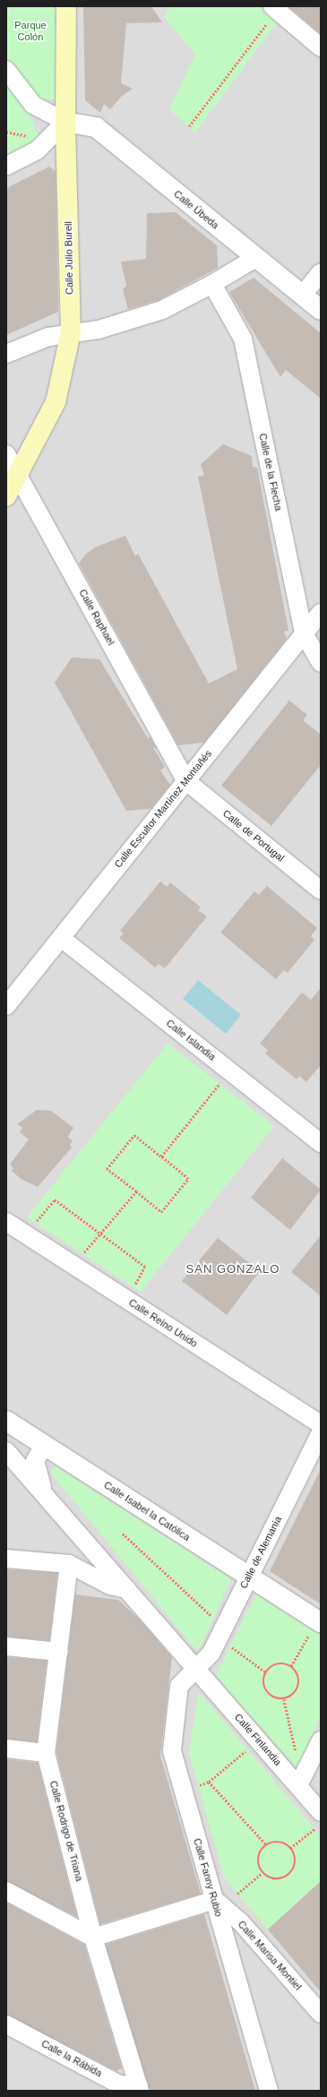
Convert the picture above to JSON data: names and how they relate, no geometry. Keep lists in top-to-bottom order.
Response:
{
  "streets": {
    "main road": ["Calle Julio Burell"],
    "street": [
      "Calle Úbeda",
      "Calle de la Flecha",
      "Calle Raphael",
      "Calle Escultor Martínez Montañés",
      "Calle de Portugal",
      "Calle Islandia",
      "Calle Reino Unido",
      "Calle Isabel la Católica",
      "Calle de Alemania",
      "Calle Finlandia",
      "Calle Rodrigo de Triana",
      "Calle Fanny Rubio",
      "Calle Marisa Montiel",
      "Calle la Rábida"
    ]
  },
  "crossings": [
    ["Calle Úbeda", "Calle Julio Burell"],
    ["Calle Julio Burell", "Calle Raphael"],
    ["Calle de la Flecha", "Calle Escultor Martínez Montañés"],
    ["Calle Raphael", "Calle Escultor Martínez Montañés"],
    ["Calle Raphael", "Calle de Portugal"],
    ["Calle Escultor Martínez Montañés", "Calle de Portugal"],
    ["Calle Escultor Martínez Montañés", "Calle Islandia"],
    ["Calle Isabel la Católica", "Calle de Alemania"],
    ["Calle de Alemania", "Calle Finlandia"],
    ["Calle de Alemania", "Calle Fanny Rubio"],
    ["Calle Finlandia", "Calle Fanny Rubio"],
    ["Calle Rodrigo de Triana", "Calle la Rábida"],
    ["Calle Fanny Rubio", "Calle Marisa Montiel"]
  ],
  "districts": ["SAN GONZALO"],
  "parks": ["Parque Colón"]
}
